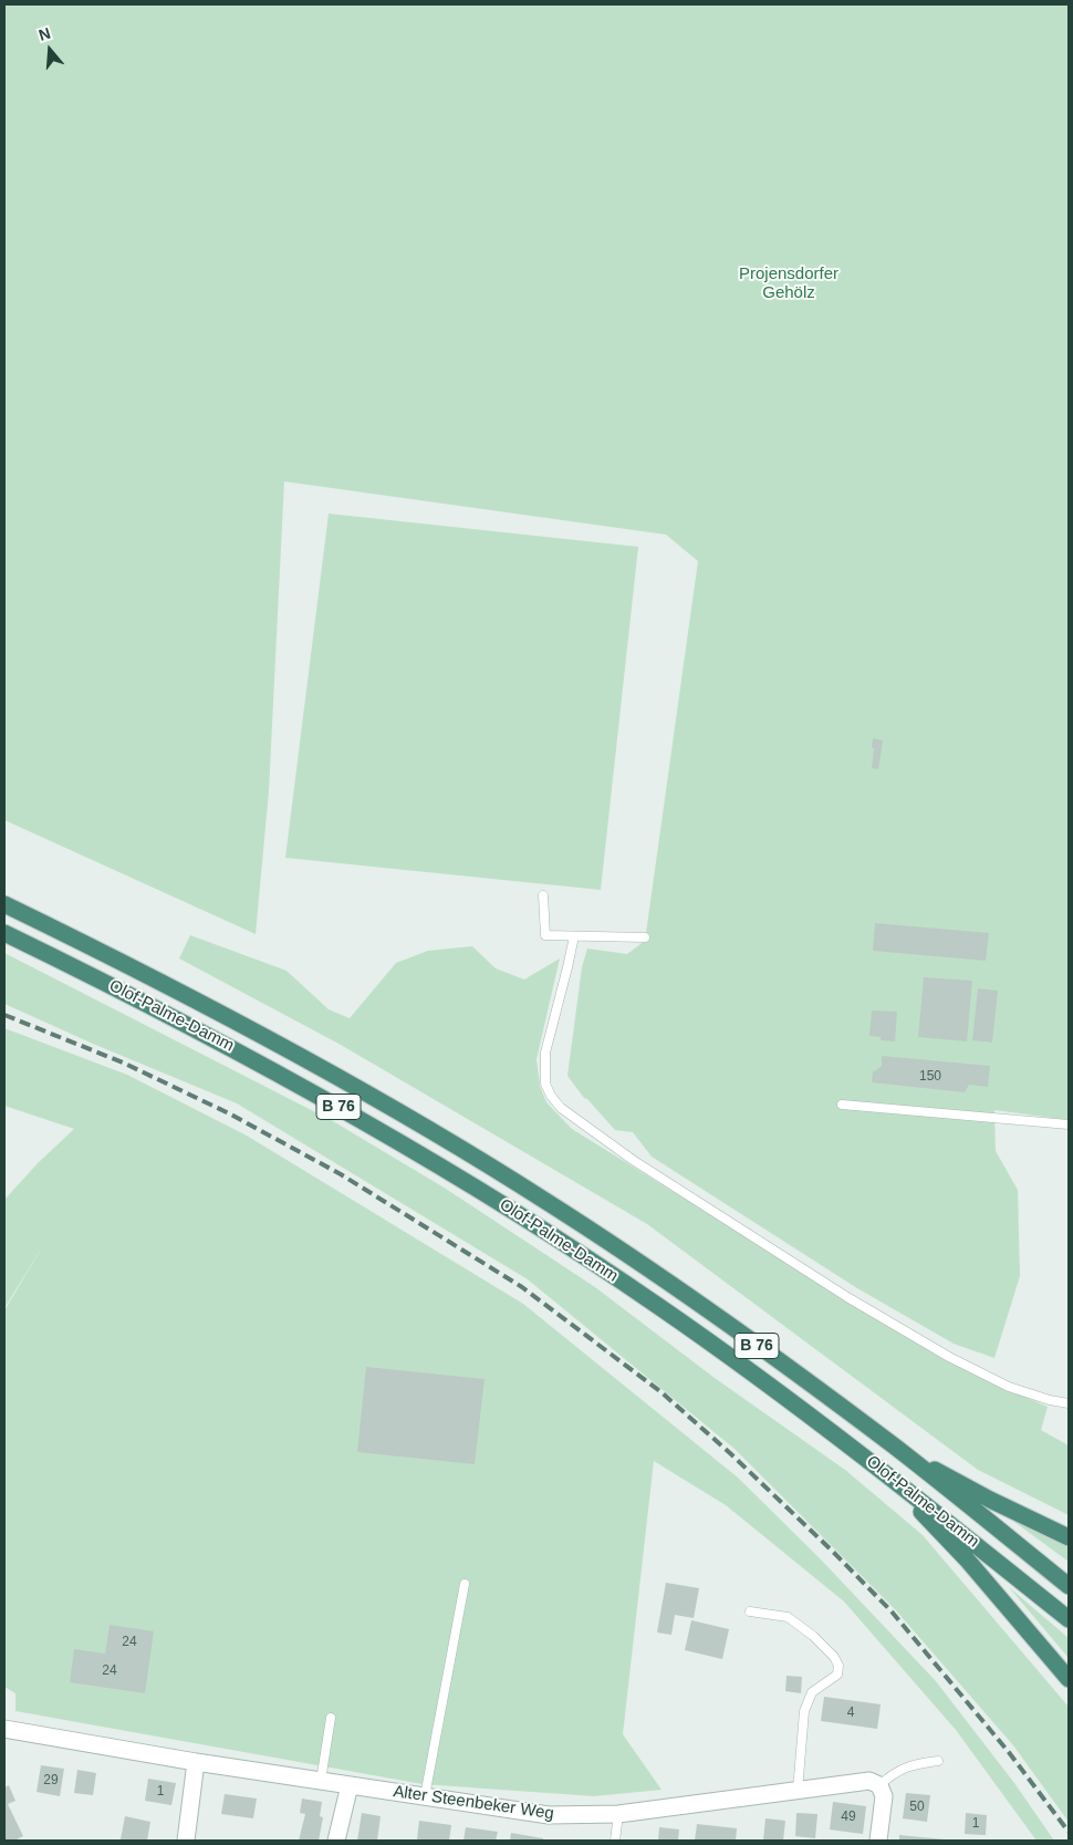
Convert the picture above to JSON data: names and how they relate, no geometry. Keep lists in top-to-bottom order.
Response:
{
  "streets": {
    "highway": ["Olof-Palme-Damm", "B 76"],
    "street": ["Alter Steenbeker Weg"]
  },
  "parks": ["Projensdorfer Gehölz"],
  "house_numbers": [
    "150",
    "24",
    "24",
    "4",
    "29",
    "1",
    "50",
    "49",
    "1"
  ],
  "north": "top"
}
